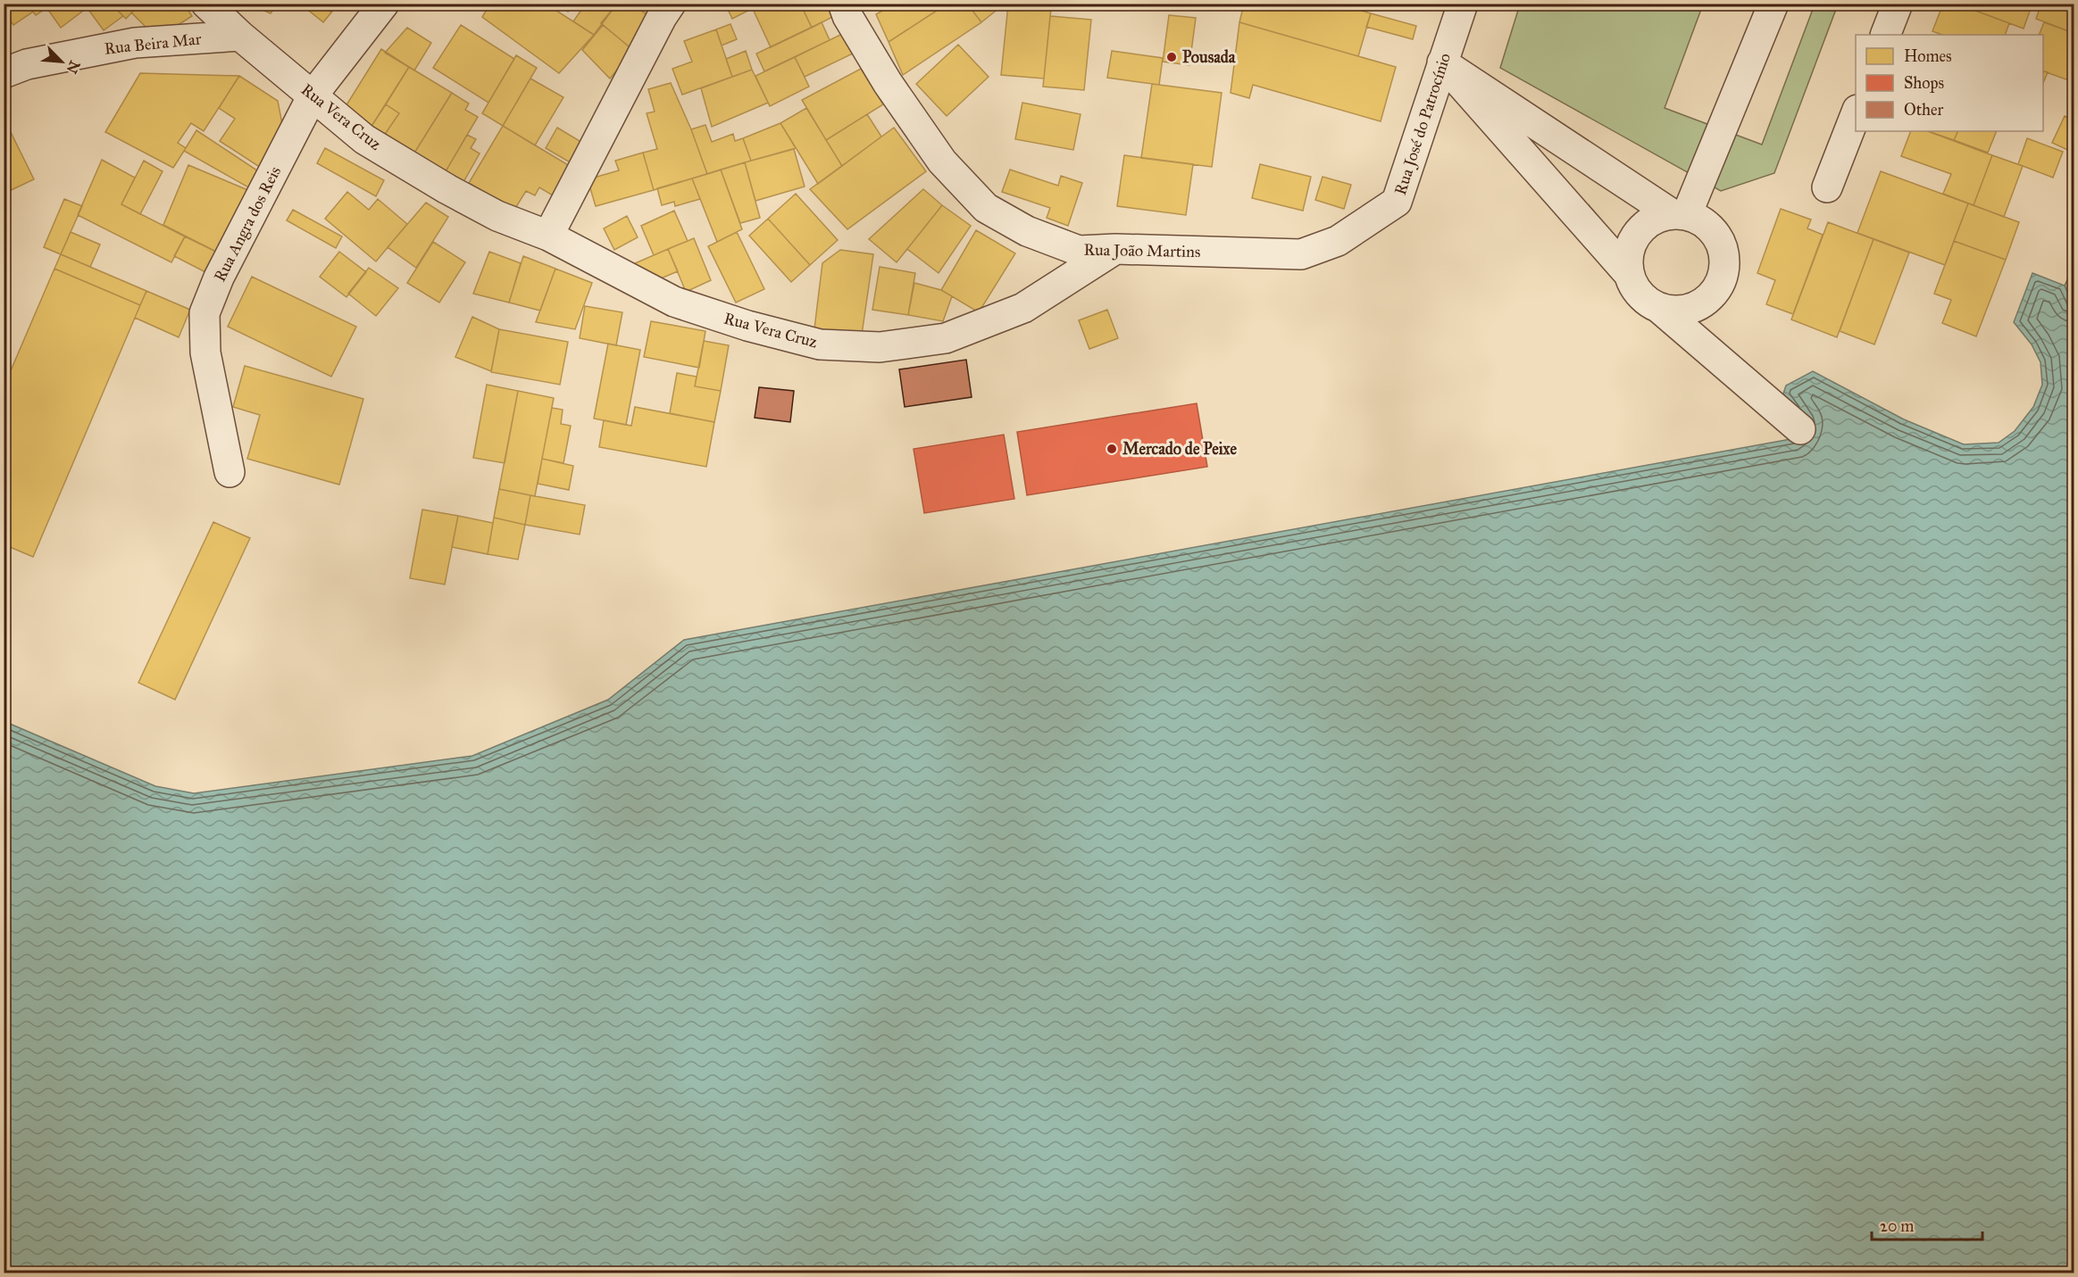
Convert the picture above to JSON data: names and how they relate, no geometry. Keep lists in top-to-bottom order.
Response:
{
  "streets": {
    "street": [
      "Rua Beira Mar",
      "Rua Vera Cruz",
      "Rua José do Patrocínio",
      "Rua Angra dos Reis",
      "Rua João Martins"
    ]
  },
  "crossings": [
    ["Rua Beira Mar", "Rua Vera Cruz"],
    ["Rua Vera Cruz", "Rua Angra dos Reis"],
    ["Rua Vera Cruz", "Rua João Martins"],
    ["Rua José do Patrocínio", "Rua João Martins"]
  ],
  "places": ["Pousada", "Mercado de Peixe"],
  "legend": ["Homes", "Shops", "Other"],
  "scale_bar": "20 m",
  "north": "bottom right"
}
